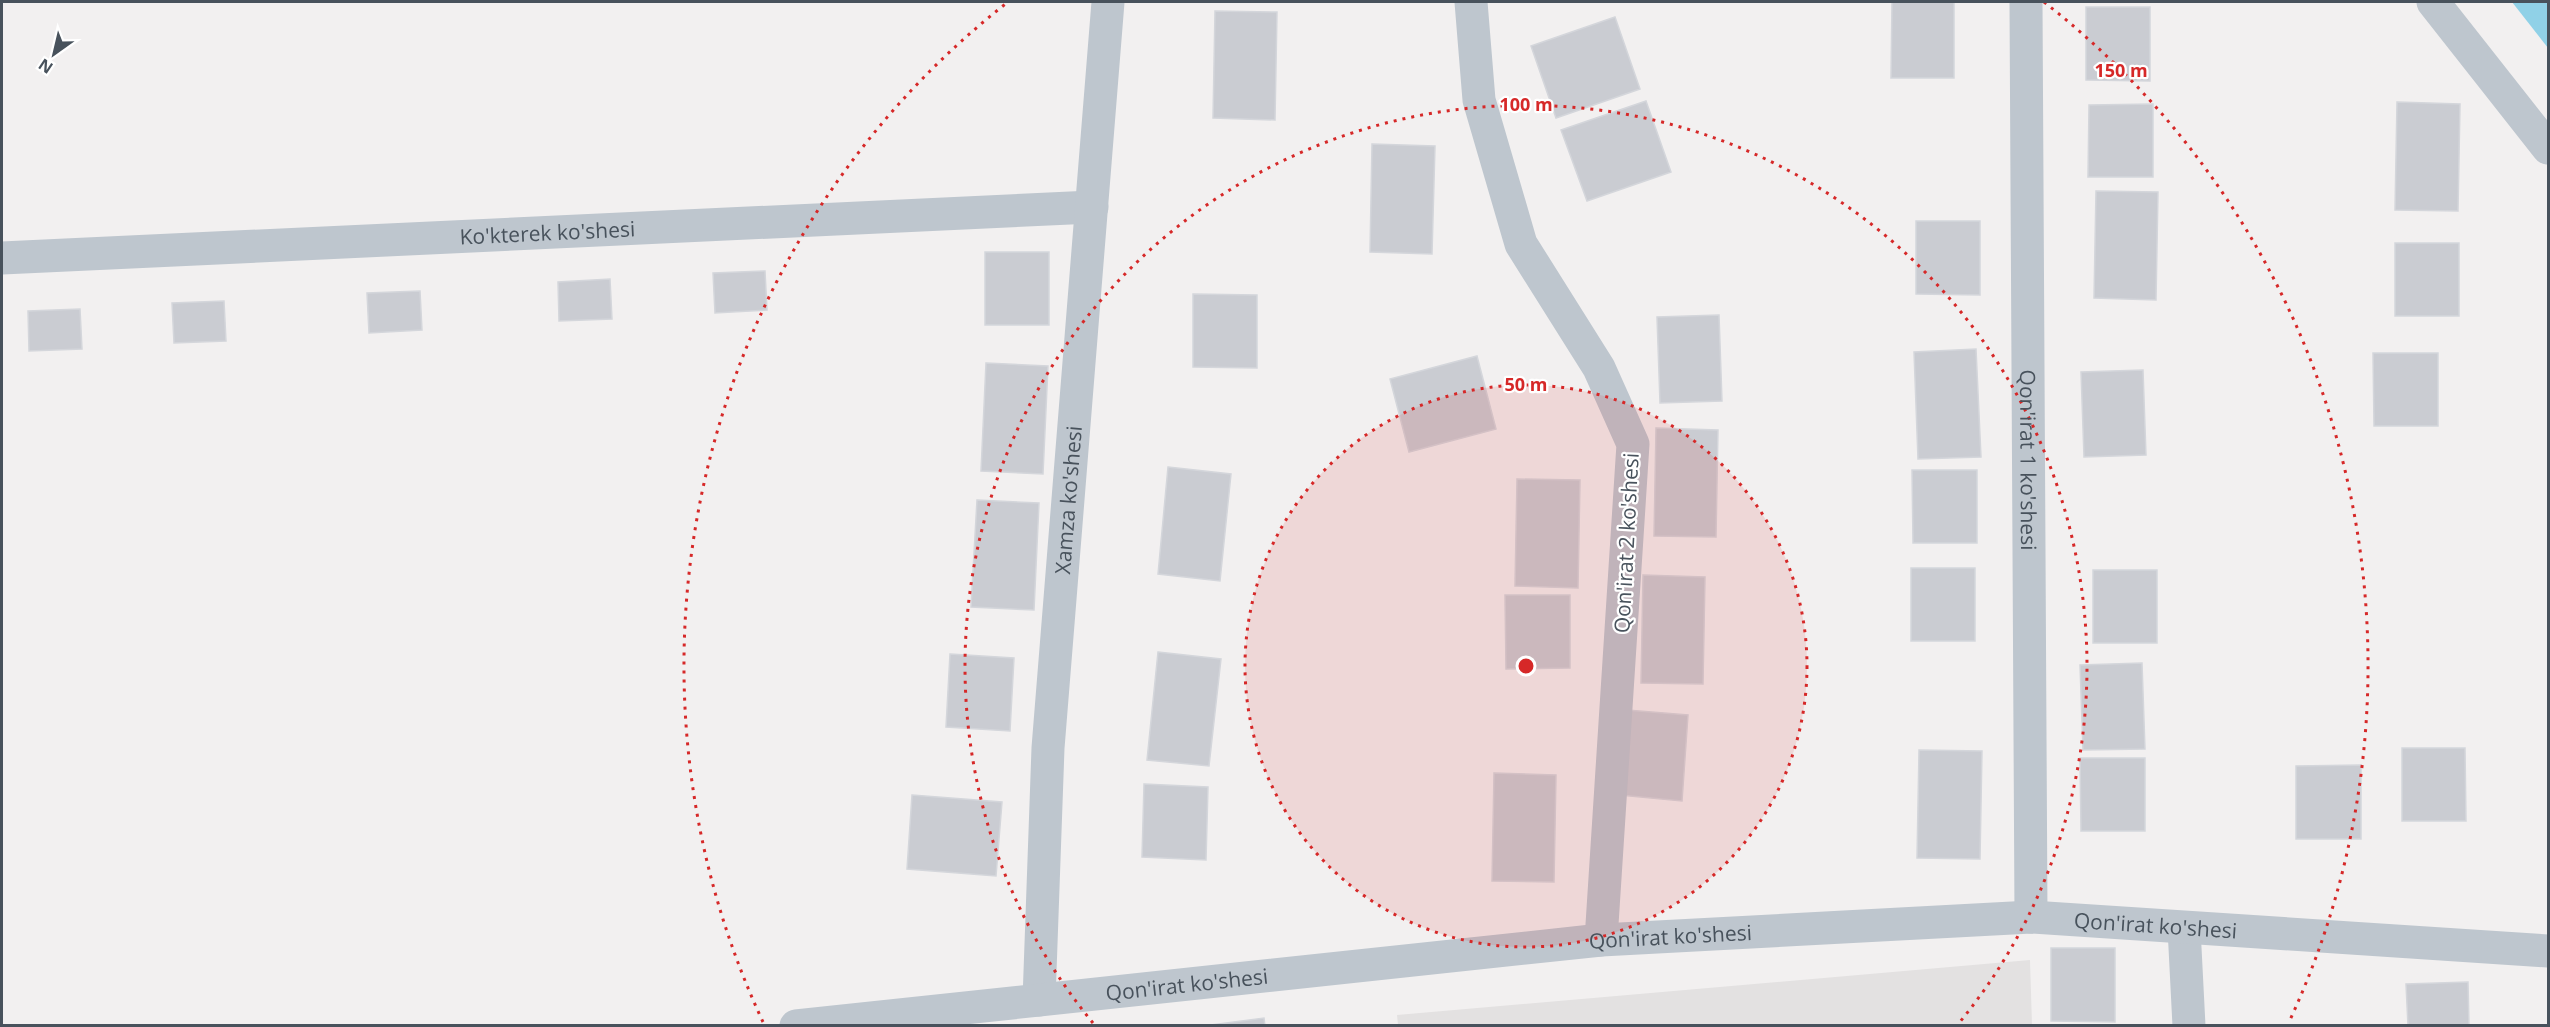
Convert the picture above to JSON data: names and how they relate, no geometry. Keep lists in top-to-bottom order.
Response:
{
  "streets": {
    "street": [
      "Ko'kterek ko'shesi",
      "Qon'irat 1 ko'shesi",
      "Xamza ko'shesi",
      "Qon'irat 2 ko'shesi",
      "Qon'irat ko'shesi"
    ]
  },
  "crossings": [
    ["Ko'kterek ko'shesi", "Xamza ko'shesi"],
    ["Qon'irat 1 ko'shesi", "Qon'irat ko'shesi"],
    ["Xamza ko'shesi", "Qon'irat ko'shesi"],
    ["Qon'irat 2 ko'shesi", "Qon'irat ko'shesi"]
  ],
  "north": "bottom left",
  "rings": ["150 m", "100 m", "50 m"]
}
